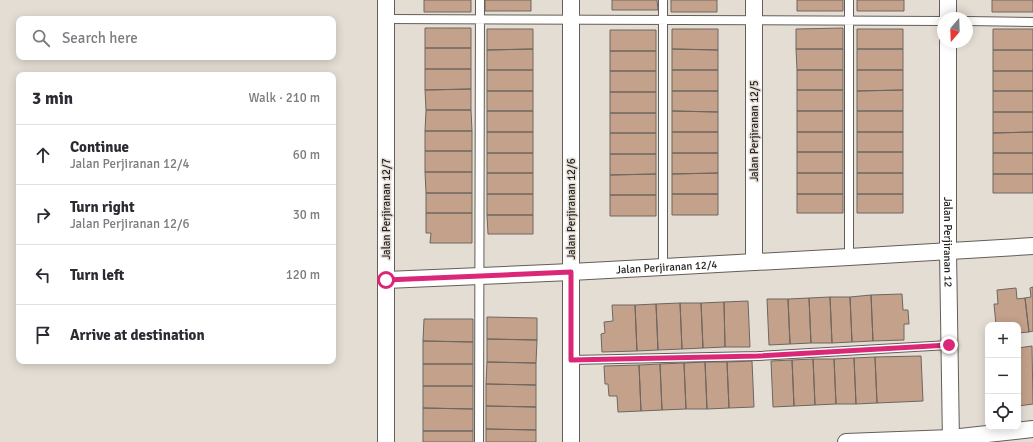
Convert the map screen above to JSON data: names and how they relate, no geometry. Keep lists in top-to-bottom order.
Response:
{
  "streets": {
    "street": [
      "Jalan Perjiranan 12/5",
      "Jalan Perjiranan 12/7",
      "Jalan Perjiranan 12/6",
      "Jalan Perjiranan 12",
      "Jalan Perjiranan 12/4"
    ]
  },
  "crossings": [
    ["Jalan Perjiranan 12/5", "Jalan Perjiranan 12/4"],
    ["Jalan Perjiranan 12/7", "Jalan Perjiranan 12/4"],
    ["Jalan Perjiranan 12/6", "Jalan Perjiranan 12/4"],
    ["Jalan Perjiranan 12", "Jalan Perjiranan 12/4"]
  ],
  "north": "bottom",
  "page": {
    "search": "Search here",
    "heading": ["3 min", "Walk · 210 m"],
    "list": [
      ["Continue", "Jalan Perjiranan 12/4", "60 m"],
      ["Turn right", "Jalan Perjiranan 12/6", "30 m"],
      ["Turn left", "120 m"],
      "Arrive at destination"
    ],
    "map_buttons": ["+", "−"]
  }
}
